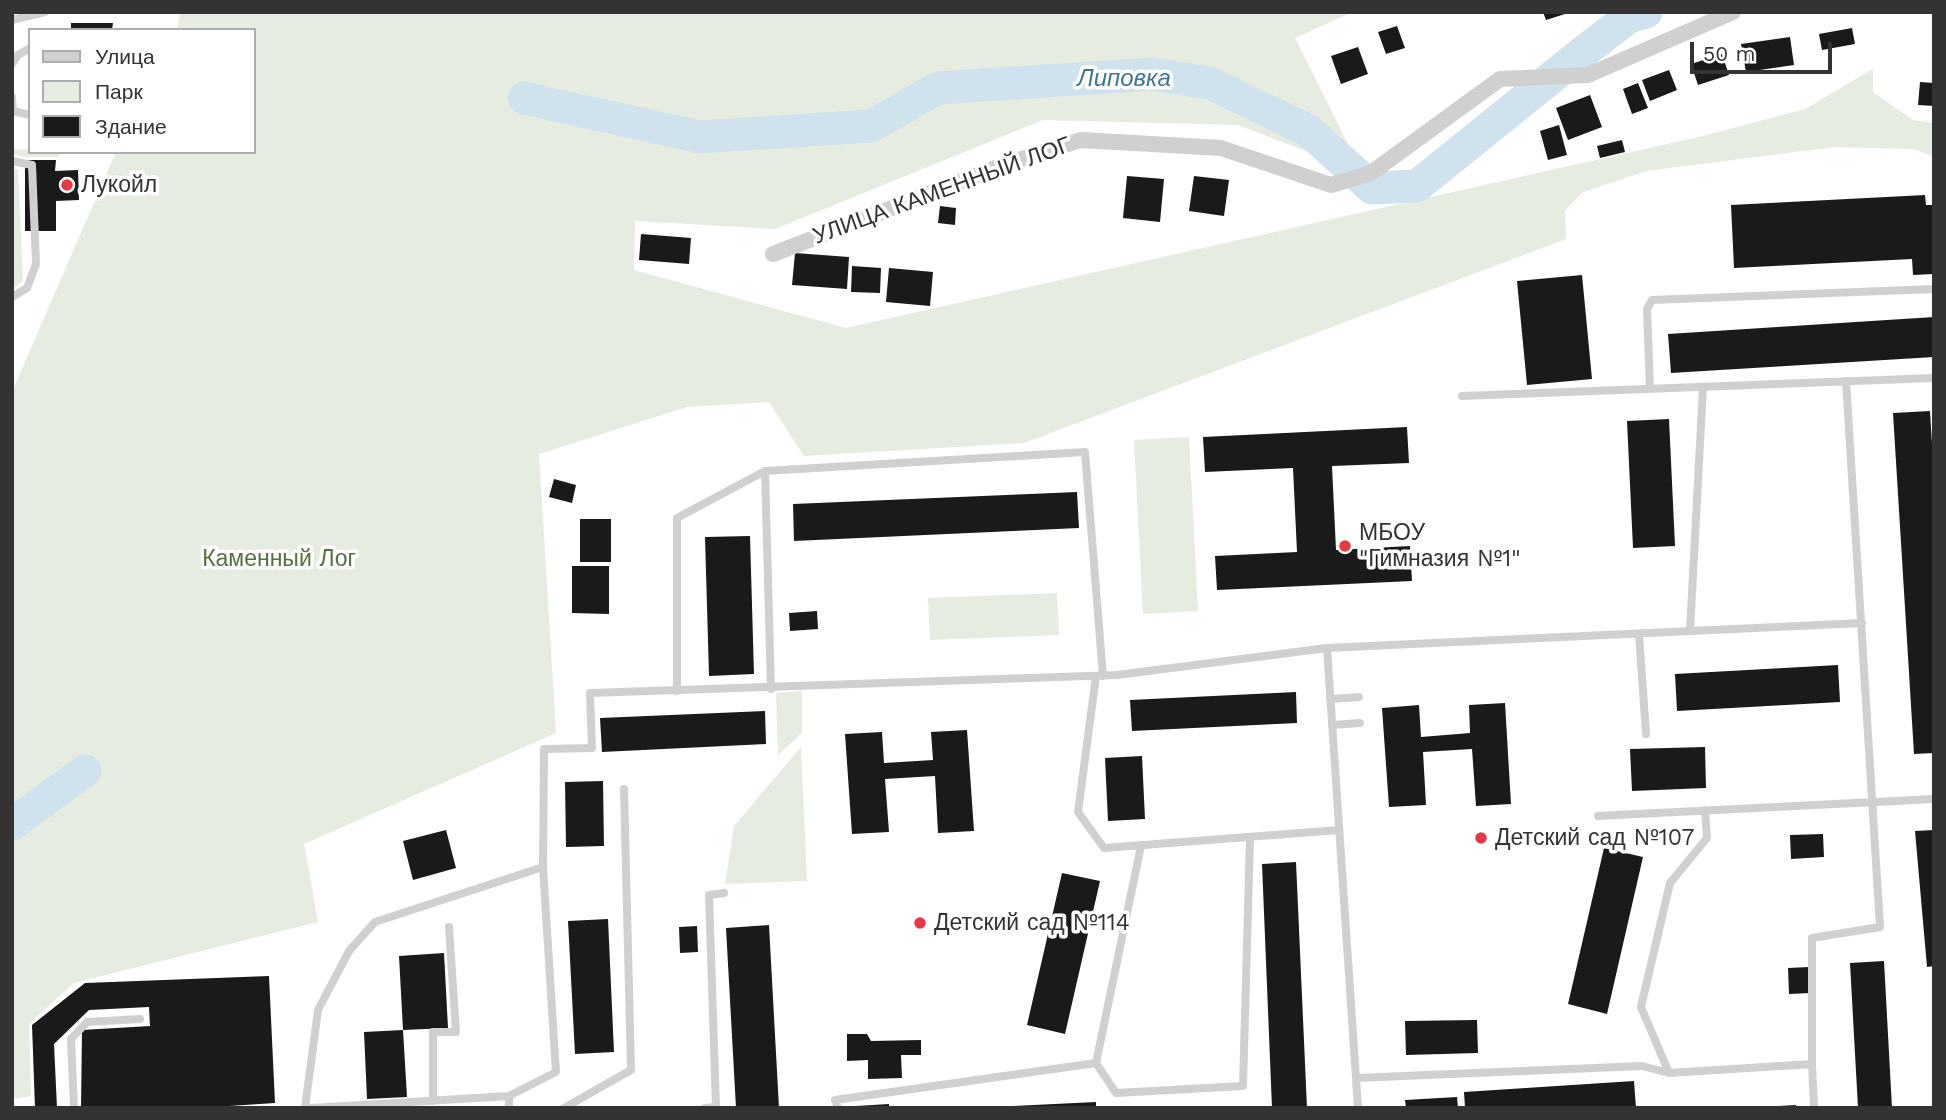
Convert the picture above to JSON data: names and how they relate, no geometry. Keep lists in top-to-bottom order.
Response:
{
  "streets": {
    "street": ["УЛИЦА КАМЕННЫЙ ЛОГ"]
  },
  "water": ["Липовка"],
  "parks": ["Каменный Лог"],
  "places": [
    "Лукойл",
    "МБОУ \"Гимназия №1\"",
    "Детский сад №107",
    "Детский сад №114"
  ],
  "legend": ["Улица", "Парк", "Здание"],
  "scale_bar": "50 m"
}
